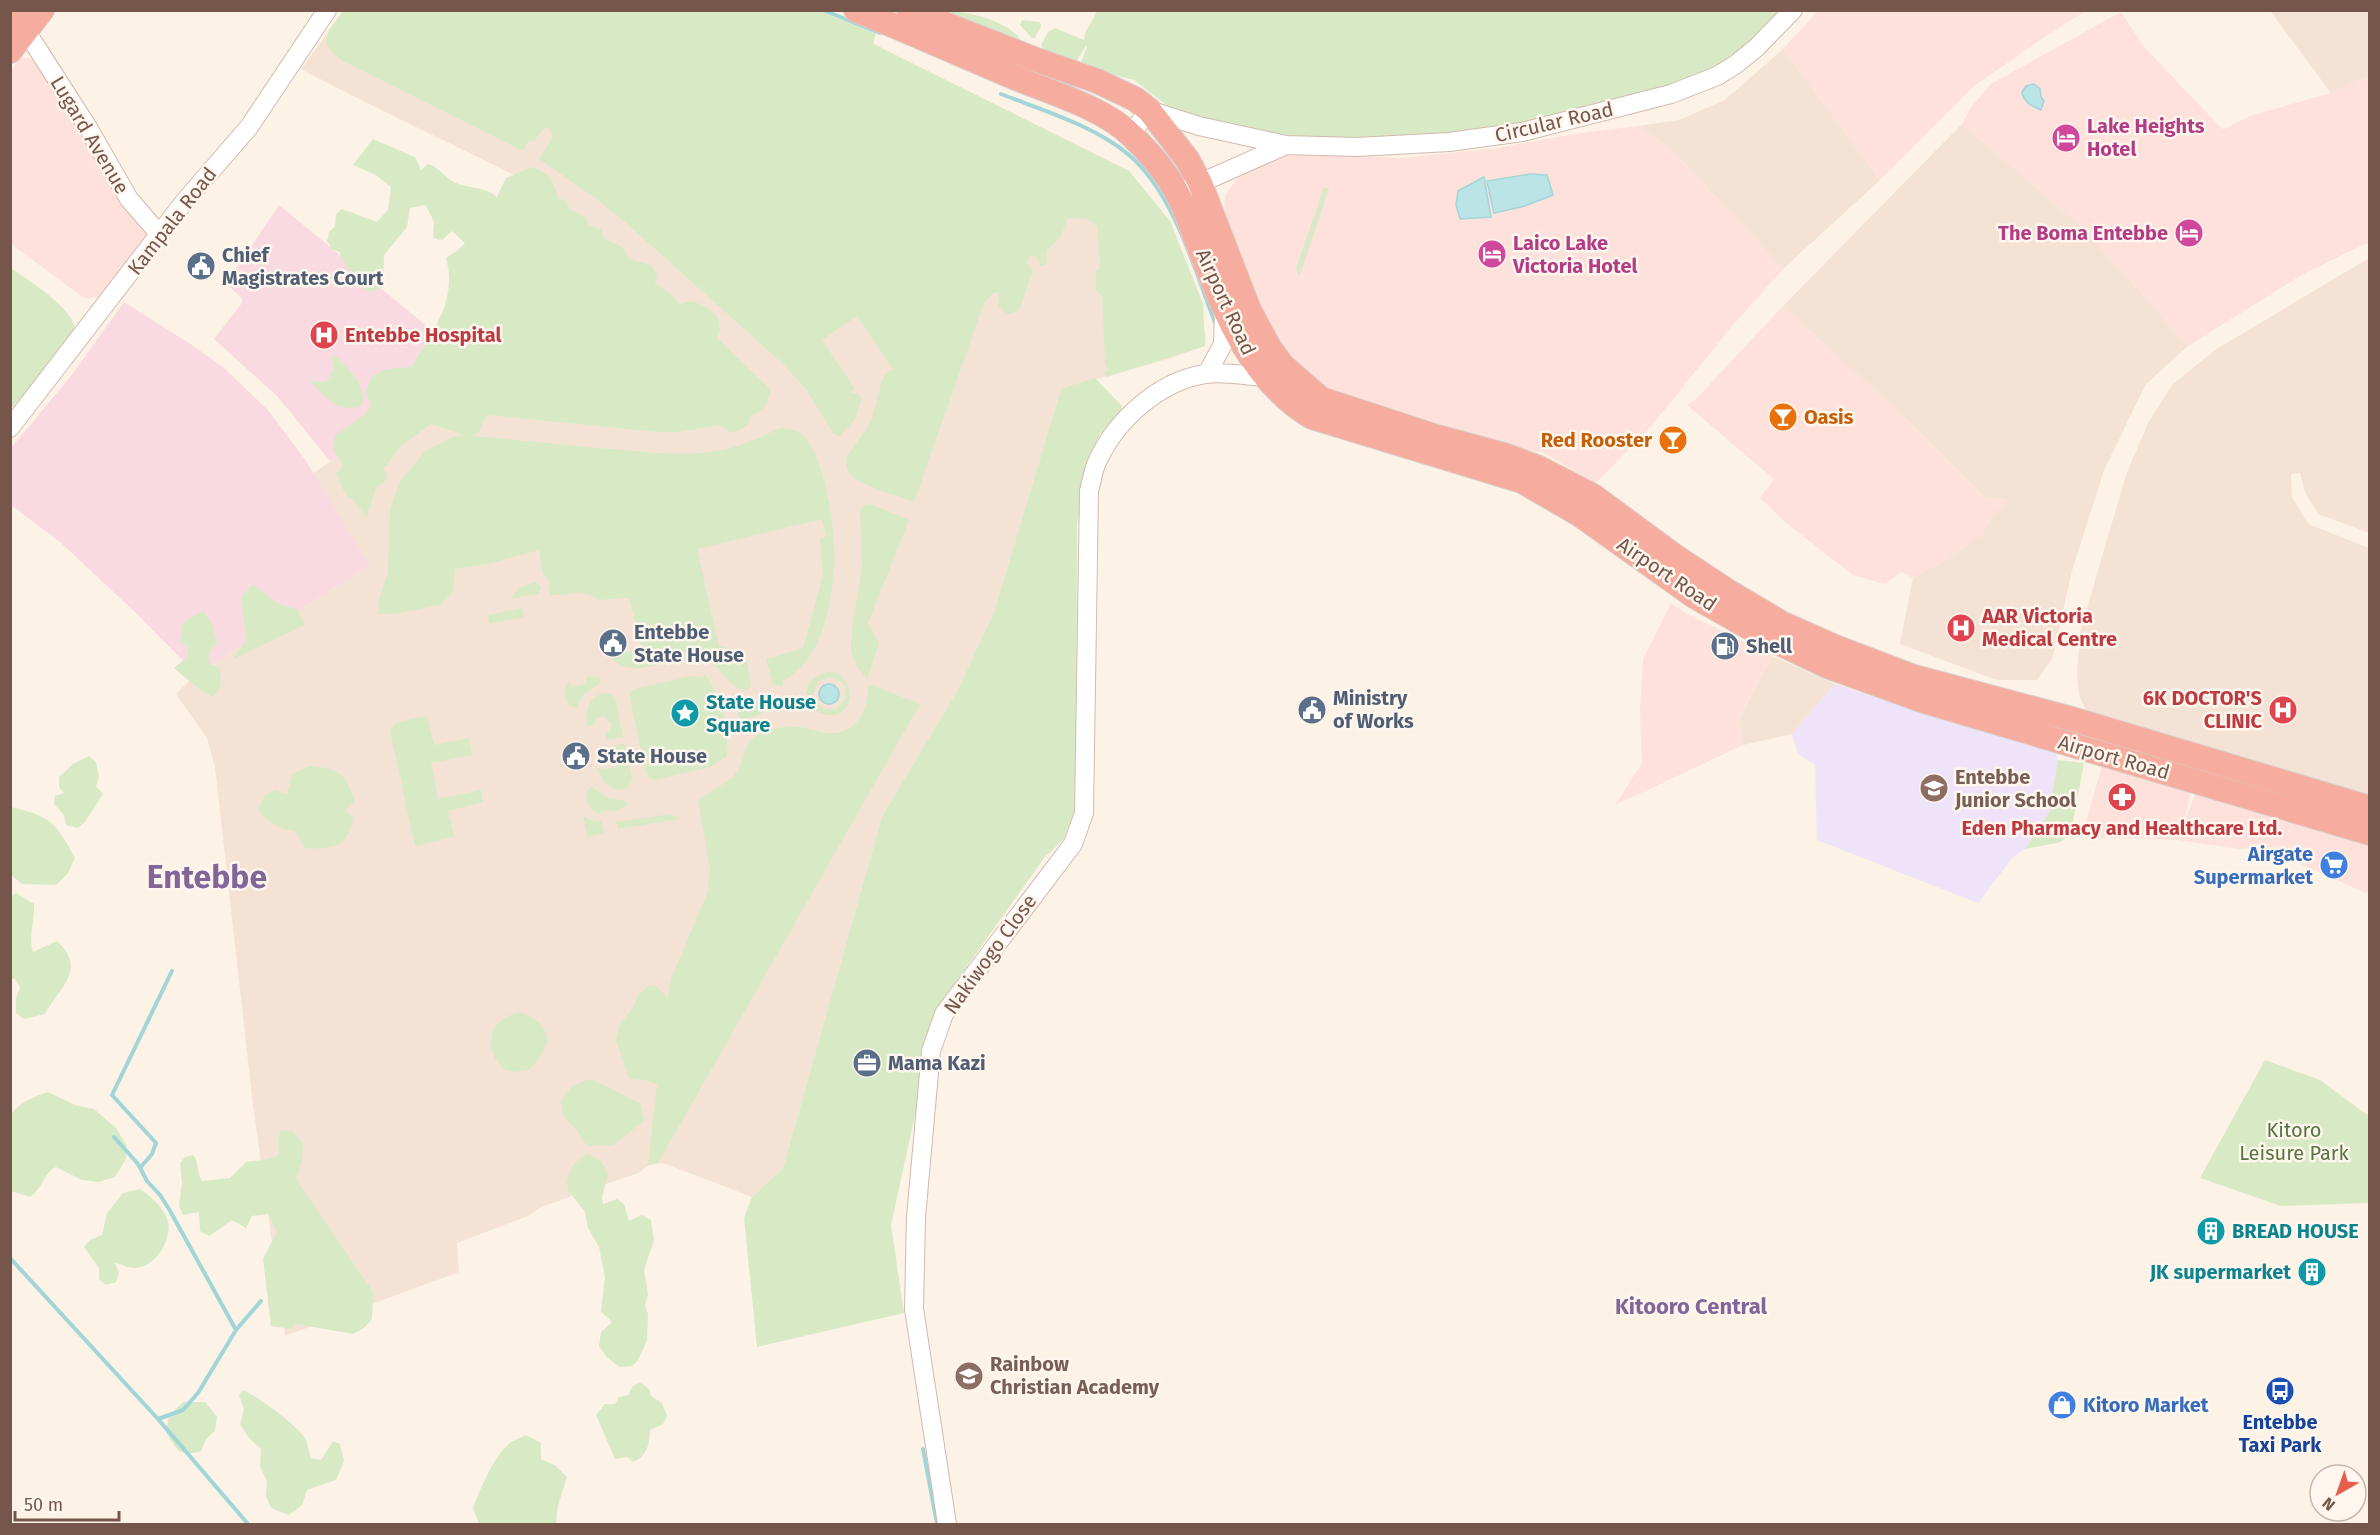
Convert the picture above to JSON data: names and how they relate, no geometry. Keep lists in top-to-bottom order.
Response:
{
  "streets": {
    "highway": ["Airport Road"],
    "street": [
      "Circular Road",
      "Lugard Avenue",
      "Kampala Road",
      "Nakiwogo Close"
    ]
  },
  "crossings": [
    ["Circular Road", "Airport Road"],
    ["Lugard Avenue", "Kampala Road"]
  ],
  "districts": ["Entebbe", "Kitooro Central"],
  "parks": ["Kitoro Leisure Park"],
  "places": {
    "hotel": ["Lake Heights Hotel", "The Boma Entebbe", "Laico Lake Victoria Hotel"],
    "public building": [
      "Chief Magistrates Court",
      "Entebbe State House",
      "Ministry of Works",
      "State House"
    ],
    "hospital": ["Entebbe Hospital", "AAR Victoria Medical Centre", "6K DOCTOR'S CLINIC"],
    "bar": ["Oasis", "Red Rooster"],
    "fuel station": ["Shell"],
    "place": ["State House Square"],
    "school or university": ["Entebbe Junior School", "Rainbow Christian Academy"],
    "pharmacy": ["Eden Pharmacy and Healthcare Ltd."],
    "supermarket": ["Airgate Supermarket"],
    "office": ["Mama Kazi"],
    "building": ["BREAD HOUSE", "JK supermarket"],
    "bus stop": ["Entebbe Taxi Park"],
    "shop": ["Kitoro Market"]
  },
  "scale_bar": "50 m",
  "north": "bottom left"
}
